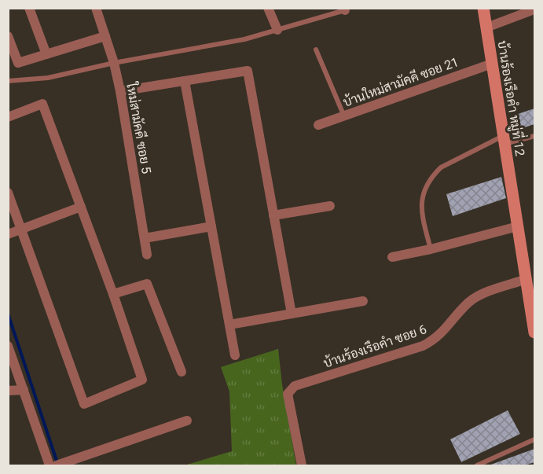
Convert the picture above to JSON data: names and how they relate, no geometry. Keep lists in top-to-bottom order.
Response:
{
  "streets": {
    "street": [
      "บ้านใหม่สามัคคี ซอย 21",
      "บ้านร้องเรือคำ หมู่ที่ 12",
      "ใหม่สามัคคี ซอย 5",
      "บ้านร้องเรือคำ ซอย 6"
    ]
  },
  "crossings": [
    ["บ้านใหม่สามัคคี ซอย 21", "บ้านร้องเรือคำ หมู่ที่ 12"],
    ["บ้านร้องเรือคำ หมู่ที่ 12", "บ้านร้องเรือคำ ซอย 6"]
  ]
}
